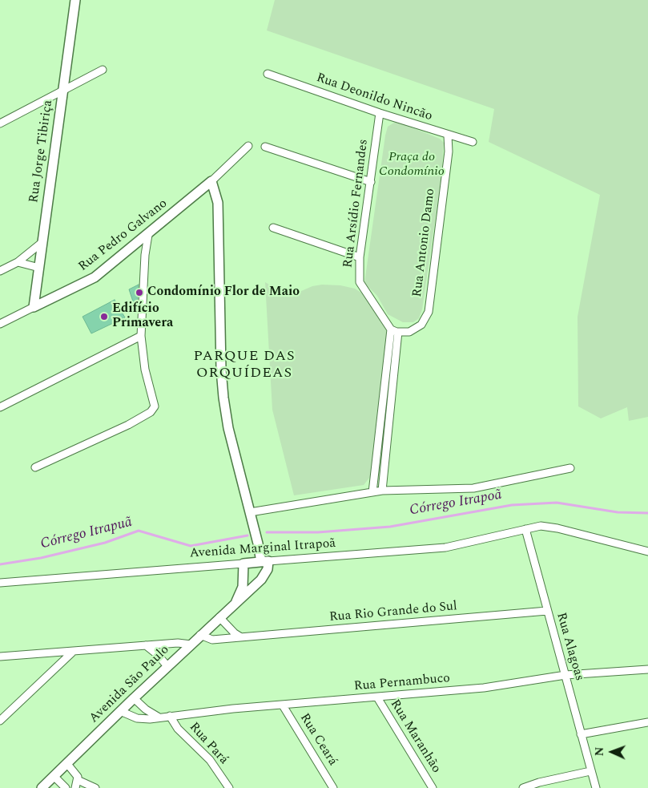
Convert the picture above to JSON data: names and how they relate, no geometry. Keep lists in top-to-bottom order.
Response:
{
  "streets": {
    "main road": [
      "Rua Jorge Tibiriça",
      "Rua Pedro Galvano",
      "Avenida Marginal Itrapoã",
      "Avenida São Paulo"
    ],
    "street": [
      "Rua Deonildo Nincão",
      "Rua Arsídio Fernandes",
      "Rua Antonio Damo",
      "Rua Rio Grande do Sul",
      "Rua Alagoas",
      "Rua Pernambuco",
      "Rua Maranhão",
      "Rua Ceará",
      "Rua Pará"
    ]
  },
  "crossings": [
    ["Rua Deonildo Nincão", "Rua Arsídio Fernandes"],
    ["Rua Deonildo Nincão", "Rua Antonio Damo"],
    ["Rua Jorge Tibiriça", "Rua Pedro Galvano"],
    ["Rua Arsídio Fernandes", "Rua Antonio Damo"],
    ["Avenida Marginal Itrapoã", "Rua Alagoas"],
    ["Avenida Marginal Itrapoã", "Avenida São Paulo"],
    ["Rua Rio Grande do Sul", "Rua Alagoas"],
    ["Rua Rio Grande do Sul", "Avenida São Paulo"],
    ["Rua Alagoas", "Rua Pernambuco"],
    ["Rua Pernambuco", "Avenida São Paulo"],
    ["Rua Pernambuco", "Rua Maranhão"],
    ["Rua Pernambuco", "Rua Ceará"],
    ["Rua Pernambuco", "Rua Pará"]
  ],
  "districts": ["PARQUE DAS ORQUÍDEAS"],
  "water": ["Córrego Itrapoã", "Córrego Itrapuã"],
  "parks": ["Praça do Condomínio"],
  "places": ["Condomínio Flor de Maio", "Edifício Primavera"],
  "north": "left"
}
